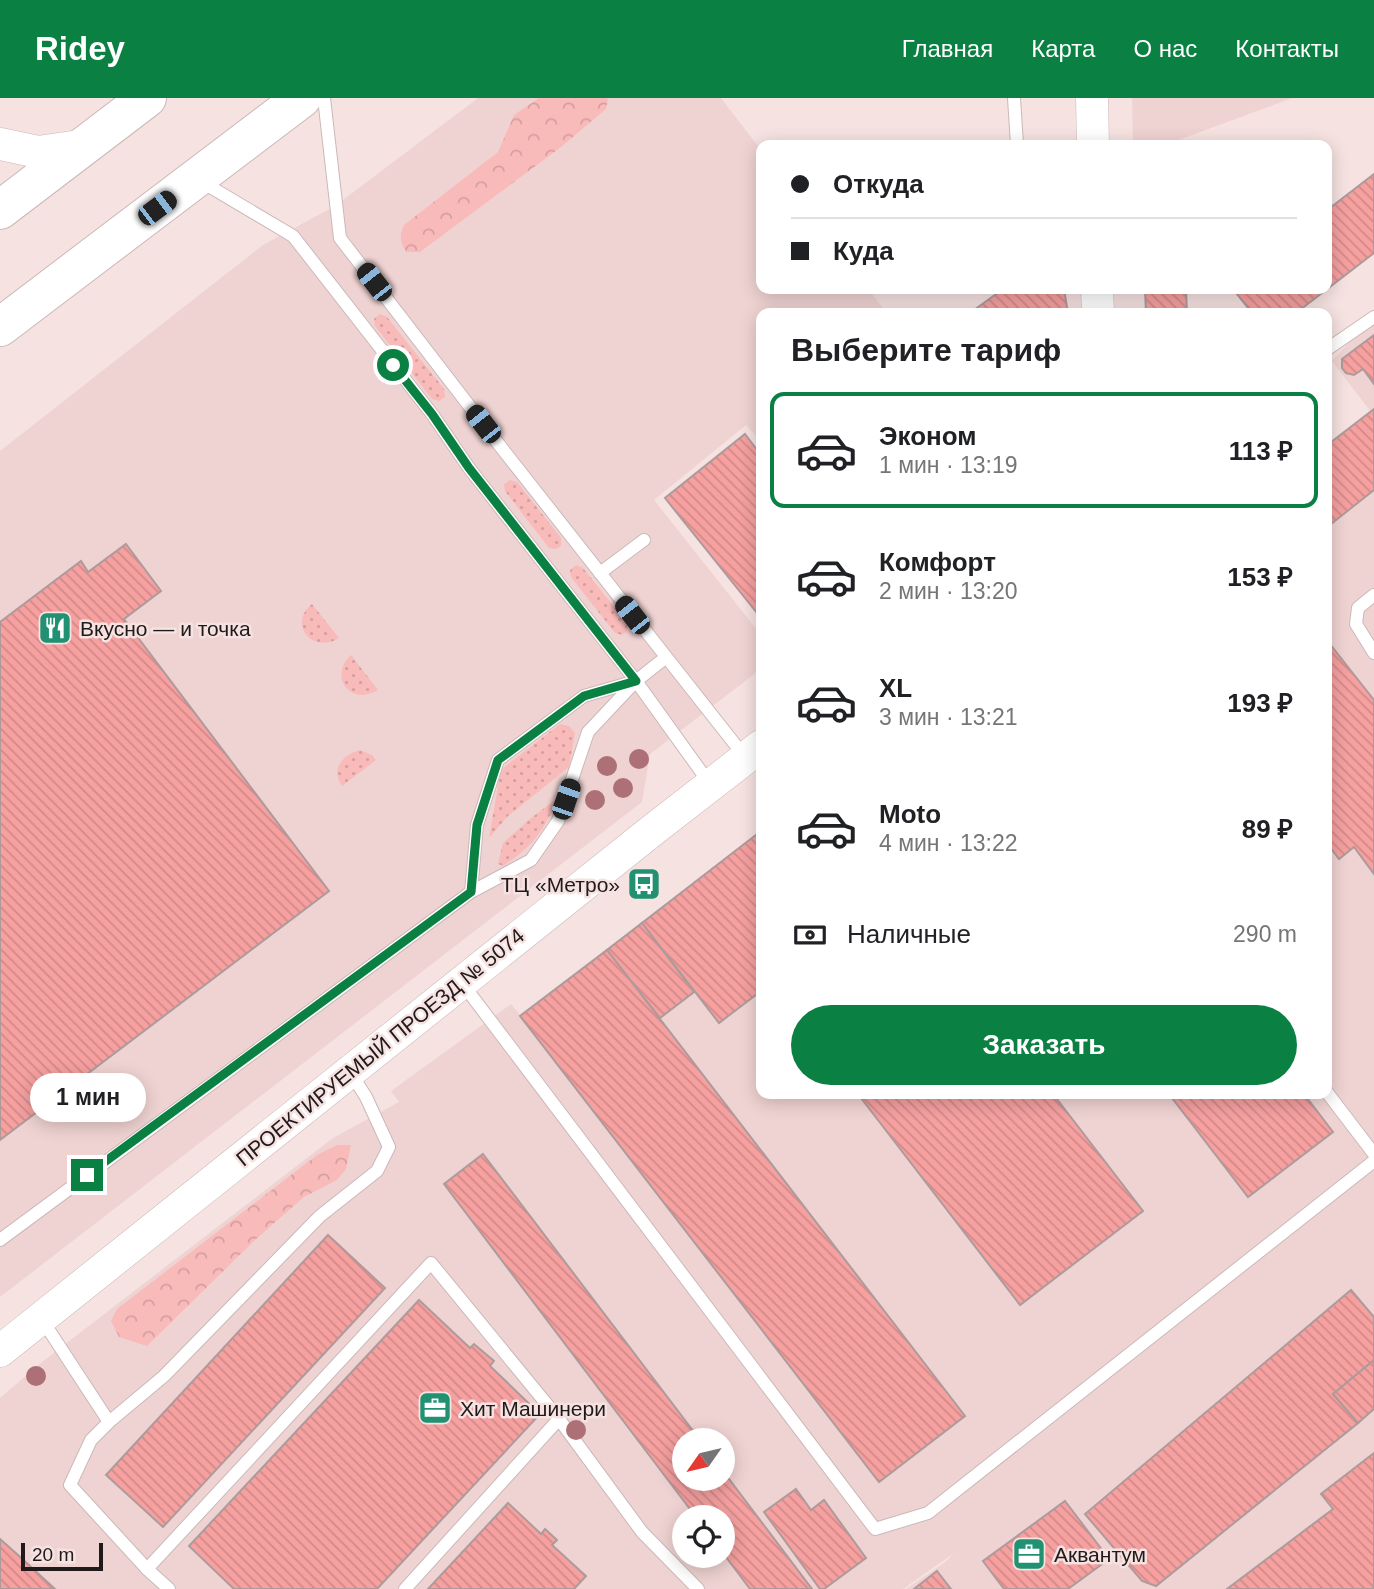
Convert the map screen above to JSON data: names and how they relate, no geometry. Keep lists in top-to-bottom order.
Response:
{
  "streets": {
    "street": ["ПРОЕКТИРУЕМЫЙ ПРОЕЗД № 5074"]
  },
  "places": {
    "restaurant": ["Вкусно — и точка"],
    "bus stop": ["ТЦ «Метро»"],
    "office": ["Хит Машинери", "Аквантум"]
  },
  "scale_bar": "20 m",
  "north": "bottom left",
  "page": {
    "header": "Ridey",
    "nav": [
      "Главная",
      "Карта",
      "О нас",
      "Контакты"
    ],
    "banner": ["Откуда", "Куда"],
    "heading": "Выберите тариф",
    "list": [
      {
        "name": "Эконом",
        "note": "1 мин · 13:19",
        "value": "113 ₽"
      },
      {
        "name": "Комфорт",
        "note": "2 мин · 13:20",
        "value": "153 ₽"
      },
      {
        "name": "XL",
        "note": "3 мин · 13:21",
        "value": "193 ₽"
      },
      {
        "name": "Moto",
        "note": "4 мин · 13:22",
        "value": "89 ₽"
      }
    ],
    "pay": ["Наличные", "290 m"],
    "buttons": "Заказать",
    "bubble": "1 мин",
    "scale": "20 m"
  }
}
